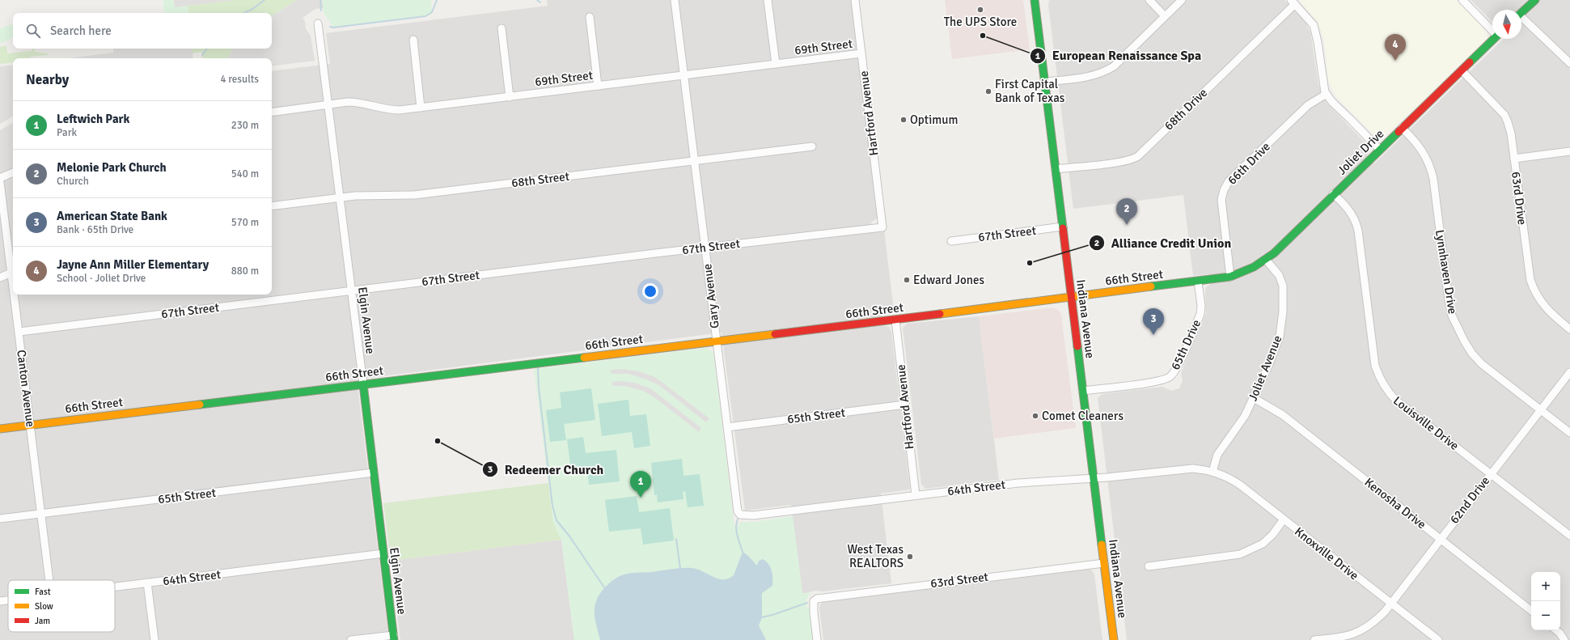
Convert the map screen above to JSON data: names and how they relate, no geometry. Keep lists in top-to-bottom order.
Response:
{
  "streets": {
    "street": [
      "69th Street",
      "68th Drive",
      "Hartford Avenue",
      "Joliet Drive",
      "66th Drive",
      "68th Street",
      "63rd Drive",
      "67th Street",
      "Lynnhaven Drive",
      "66th Street",
      "Gary Avenue",
      "Indiana Avenue",
      "Elgin Avenue",
      "65th Drive",
      "Joliet Avenue",
      "Canton Avenue",
      "65th Street",
      "Louisville Drive",
      "64th Street",
      "62nd Drive",
      "Kenosha Drive",
      "Knoxville Drive",
      "63rd Street"
    ]
  },
  "crossings": [
    ["69th Street", "Hartford Avenue"],
    ["69th Street", "Gary Avenue"],
    ["69th Street", "Elgin Avenue"],
    ["68th Drive", "Indiana Avenue"],
    ["Hartford Avenue", "67th Street"],
    ["Hartford Avenue", "66th Street"],
    ["Hartford Avenue", "65th Street"],
    ["Hartford Avenue", "64th Street"],
    ["Joliet Drive", "66th Drive"],
    ["Joliet Drive", "63rd Drive"],
    ["Joliet Drive", "Lynnhaven Drive"],
    ["Joliet Drive", "66th Street"],
    ["Joliet Drive", "Joliet Avenue"],
    ["Joliet Drive", "Louisville Drive"],
    ["66th Drive", "66th Street"],
    ["68th Street", "Gary Avenue"],
    ["68th Street", "Elgin Avenue"],
    ["67th Street", "Gary Avenue"],
    ["67th Street", "Indiana Avenue"],
    ["67th Street", "Elgin Avenue"],
    ["67th Street", "Canton Avenue"],
    ["Lynnhaven Drive", "62nd Drive"],
    ["66th Street", "Gary Avenue"],
    ["66th Street", "Indiana Avenue"],
    ["66th Street", "Elgin Avenue"],
    ["66th Street", "65th Drive"],
    ["66th Street", "Canton Avenue"],
    ["Gary Avenue", "65th Street"],
    ["Gary Avenue", "64th Street"],
    ["Indiana Avenue", "65th Drive"],
    ["Indiana Avenue", "64th Street"],
    ["Indiana Avenue", "63rd Street"],
    ["Elgin Avenue", "65th Street"],
    ["Elgin Avenue", "64th Street"],
    ["Joliet Avenue", "64th Street"],
    ["Joliet Avenue", "Kenosha Drive"],
    ["Joliet Avenue", "Knoxville Drive"],
    ["Canton Avenue", "65th Street"],
    ["Louisville Drive", "62nd Drive"],
    ["64th Street", "Knoxville Drive"],
    ["62nd Drive", "Kenosha Drive"],
    ["62nd Drive", "Knoxville Drive"]
  ],
  "places": [
    "The UPS Store",
    "European Renaissance Spa",
    "First Capital Bank of Texas",
    "Optimum",
    "Alliance Credit Union",
    "Edward Jones",
    "Comet Cleaners",
    "Redeemer Church",
    "West Texas REALTORS"
  ],
  "legend": ["Fast", "Slow", "Jam"],
  "north": "bottom",
  "page": {
    "search": "Search here",
    "pins": [
      "4",
      "2",
      "3",
      "1"
    ],
    "heading": ["Nearby", "4 results"],
    "list": [
      {
        "mark": "1",
        "name": "Leftwich Park",
        "note": "Park",
        "value": "230 m"
      },
      {
        "mark": "2",
        "name": "Melonie Park Church",
        "note": "Church",
        "value": "540 m"
      },
      {
        "mark": "3",
        "name": "American State Bank",
        "note": "Bank · 65th Drive",
        "value": "570 m"
      },
      {
        "mark": "4",
        "name": "Jayne Ann Miller Elementary",
        "note": "School · Joliet Drive",
        "value": "880 m"
      }
    ],
    "map_buttons": ["+", "−"]
  }
}
